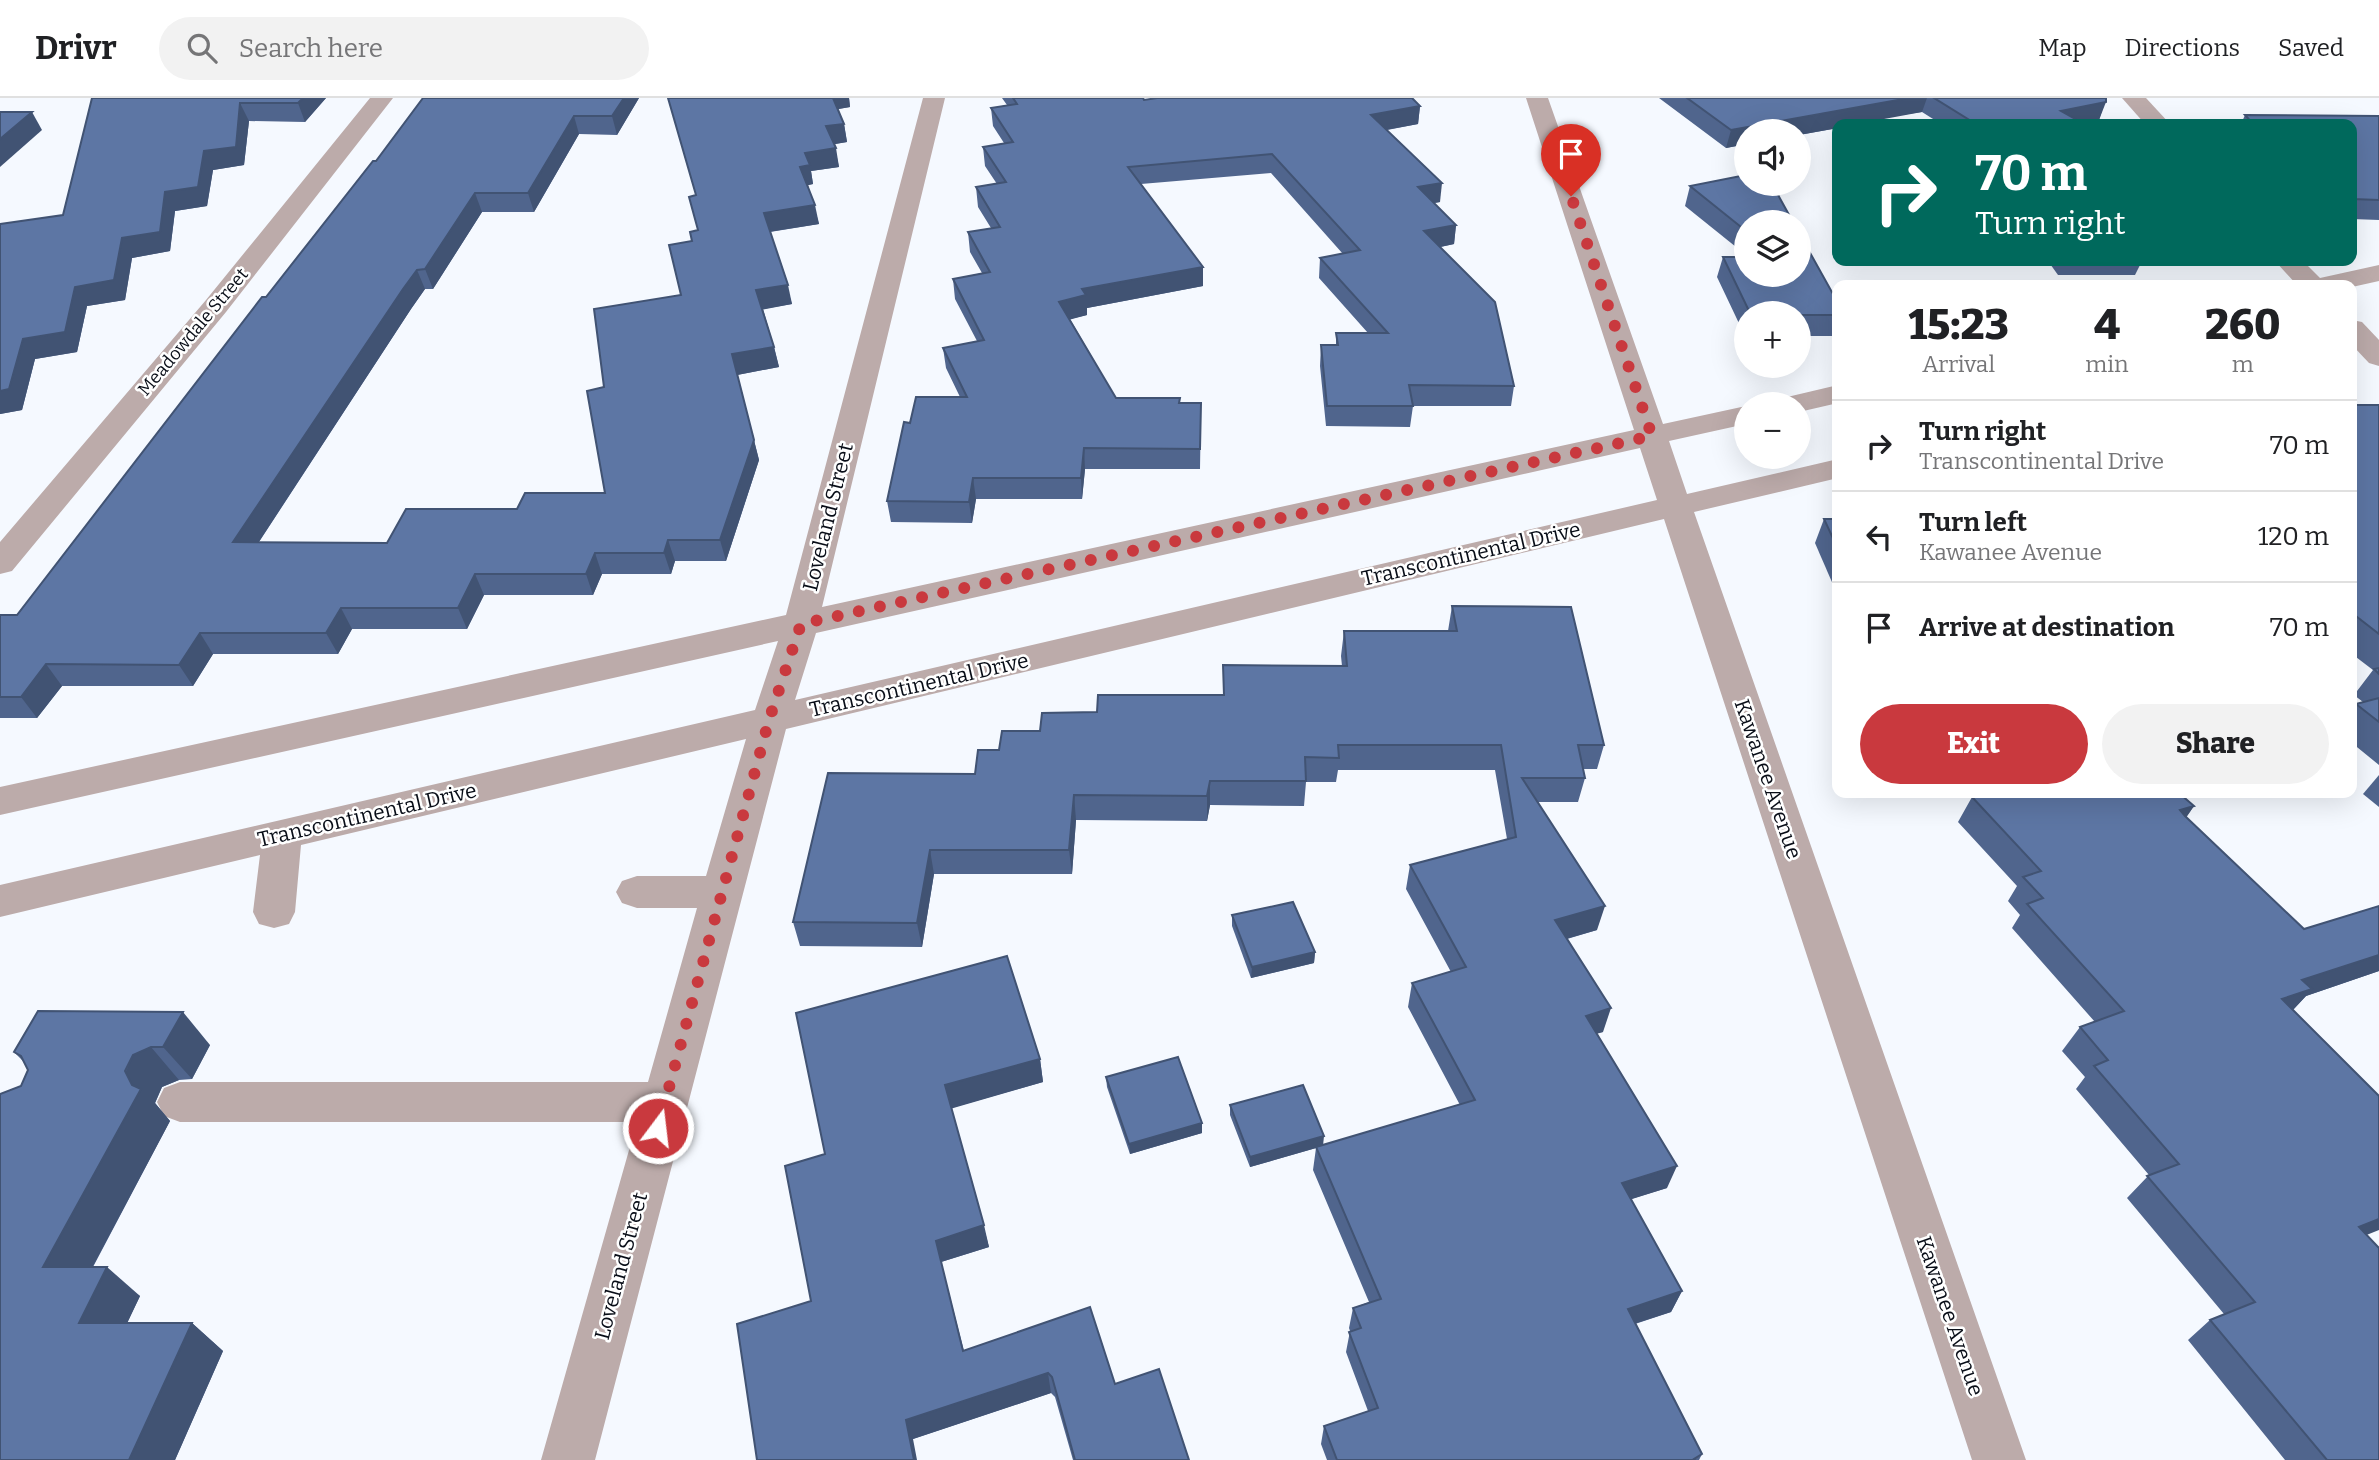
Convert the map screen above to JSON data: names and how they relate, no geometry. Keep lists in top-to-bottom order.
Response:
{
  "streets": {
    "street": [
      "Meadowdale Street",
      "Loveland Street",
      "Transcontinental Drive",
      "Kawanee Avenue"
    ]
  },
  "crossings": [
    ["Loveland Street", "Transcontinental Drive"],
    ["Transcontinental Drive", "Kawanee Avenue"]
  ],
  "page": {
    "header": "Drivr",
    "search": "Search here",
    "nav": ["Map", "Directions", "Saved"],
    "map_buttons": ["+", "−"],
    "turn": ["70 m", "Turn right"],
    "eta": [
      "15:23",
      "Arrival",
      "4",
      "min",
      "260",
      "m"
    ],
    "list": [
      {
        "name": "Turn right",
        "note": "Transcontinental Drive",
        "value": "70 m"
      },
      {
        "name": "Turn left",
        "note": "Kawanee Avenue",
        "value": "120 m"
      },
      {
        "name": "Arrive at destination",
        "value": "70 m"
      }
    ],
    "buttons": ["Exit", "Share"]
  }
}
